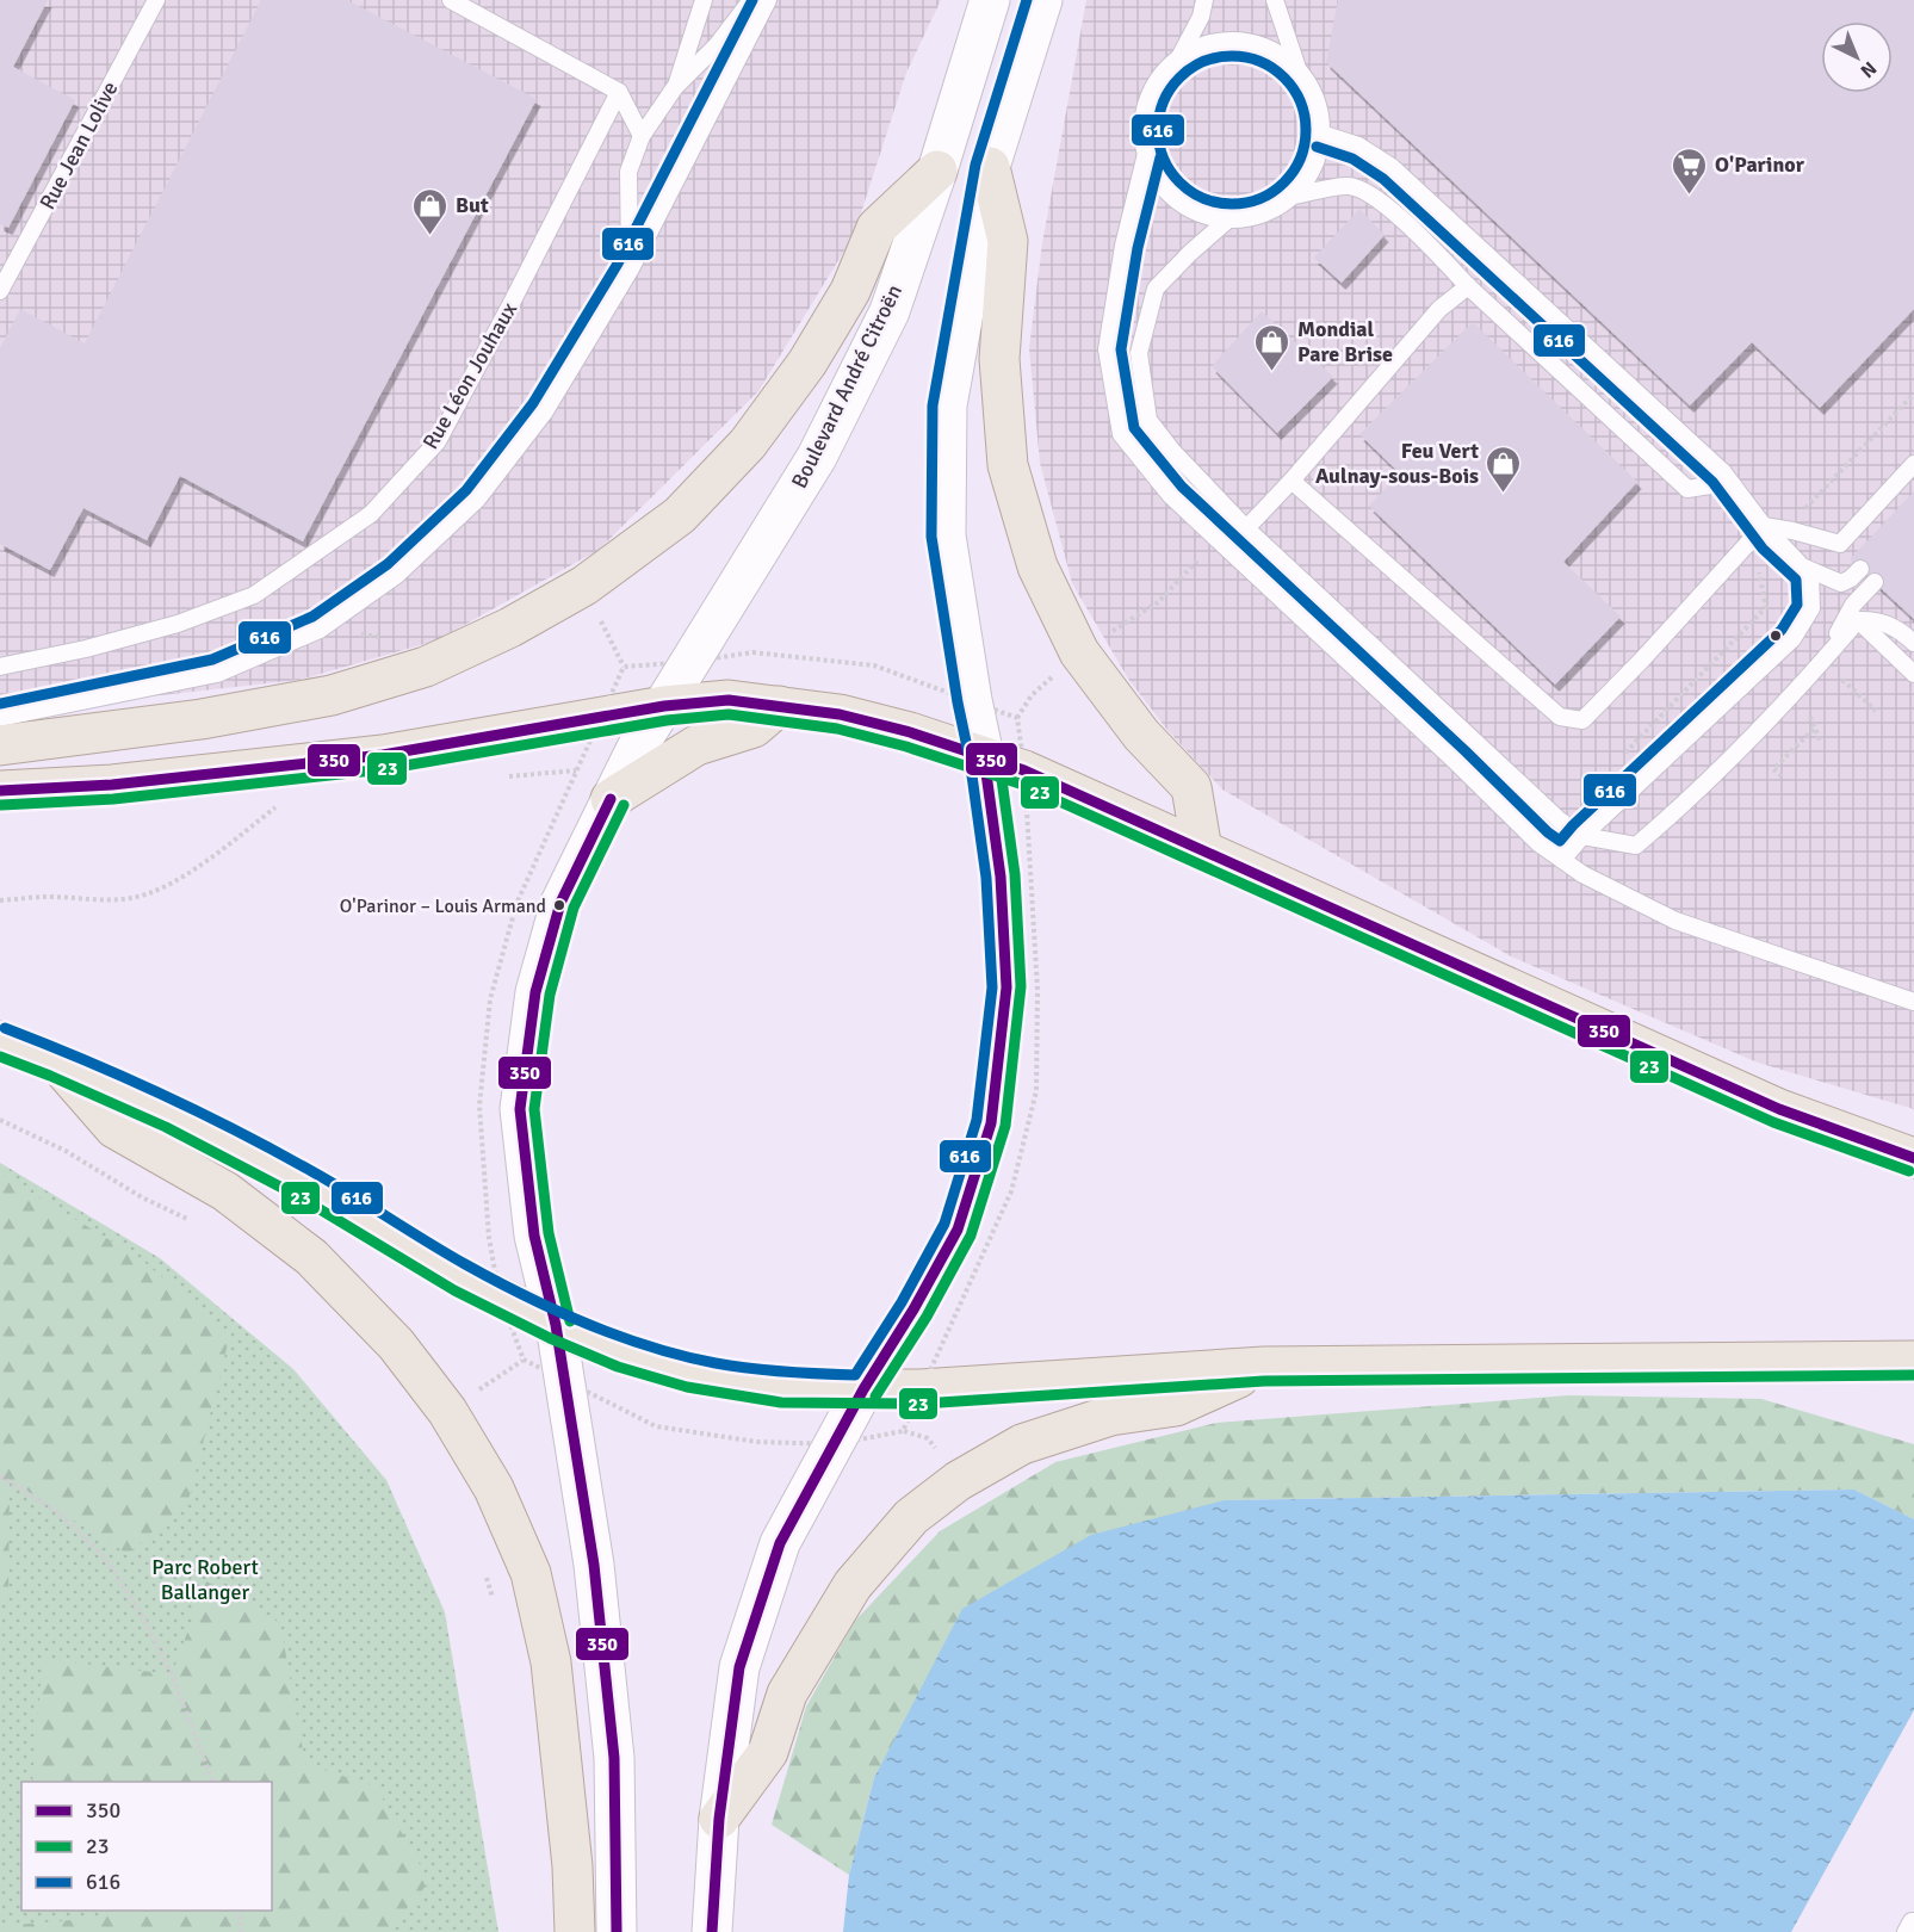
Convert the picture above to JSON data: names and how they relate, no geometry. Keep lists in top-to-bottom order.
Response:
{
  "streets": {
    "main road": ["Boulevard André Citroën"],
    "lane": ["Rue Jean Lolive", "Rue Léon Jouhaux"]
  },
  "parks": ["Parc Robert Ballanger"],
  "places": {
    "supermarket": ["O'Parinor"],
    "shop": ["But", "Mondial Pare Brise", "Feu Vert Aulnay-sous-Bois"],
    "other": ["O'Parinor – Louis Armand"]
  },
  "lines": ["transit line 616", "transit line 350", "transit line 23"],
  "legend": ["350", "23", "616"],
  "north": "bottom right"
}
